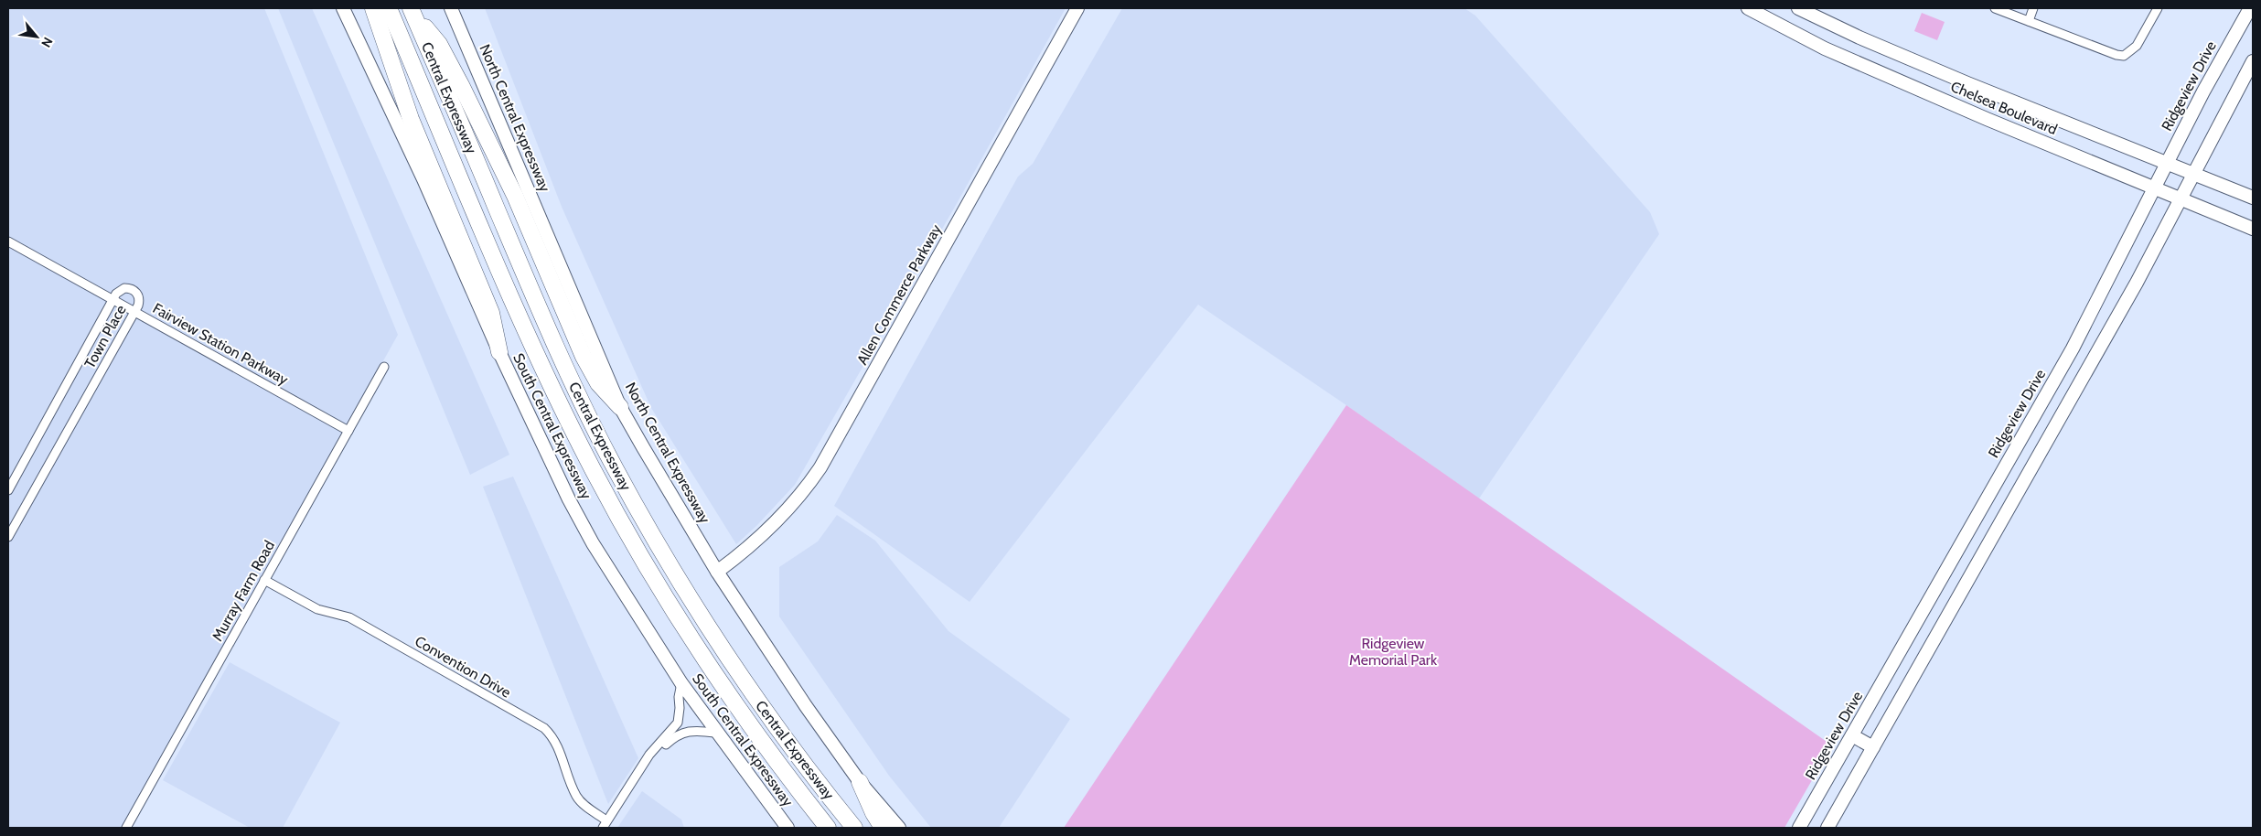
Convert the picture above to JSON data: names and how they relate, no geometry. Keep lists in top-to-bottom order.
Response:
{
  "streets": {
    "highway": ["Central Expressway"],
    "main road": [
      "Ridgeview Drive",
      "Chelsea Boulevard",
      "North Central Expressway",
      "Allen Commerce Parkway",
      "South Central Expressway"
    ],
    "street": [
      "Town Place",
      "Fairview Station Parkway",
      "Murray Farm Road",
      "Convention Drive"
    ]
  },
  "crossings": [
    ["Ridgeview Drive", "Chelsea Boulevard"],
    ["North Central Expressway", "Allen Commerce Parkway"],
    ["Town Place", "Fairview Station Parkway"],
    ["Fairview Station Parkway", "Murray Farm Road"],
    ["Murray Farm Road", "Convention Drive"]
  ],
  "parks": ["Ridgeview Memorial Park"],
  "north": "bottom right"
}
